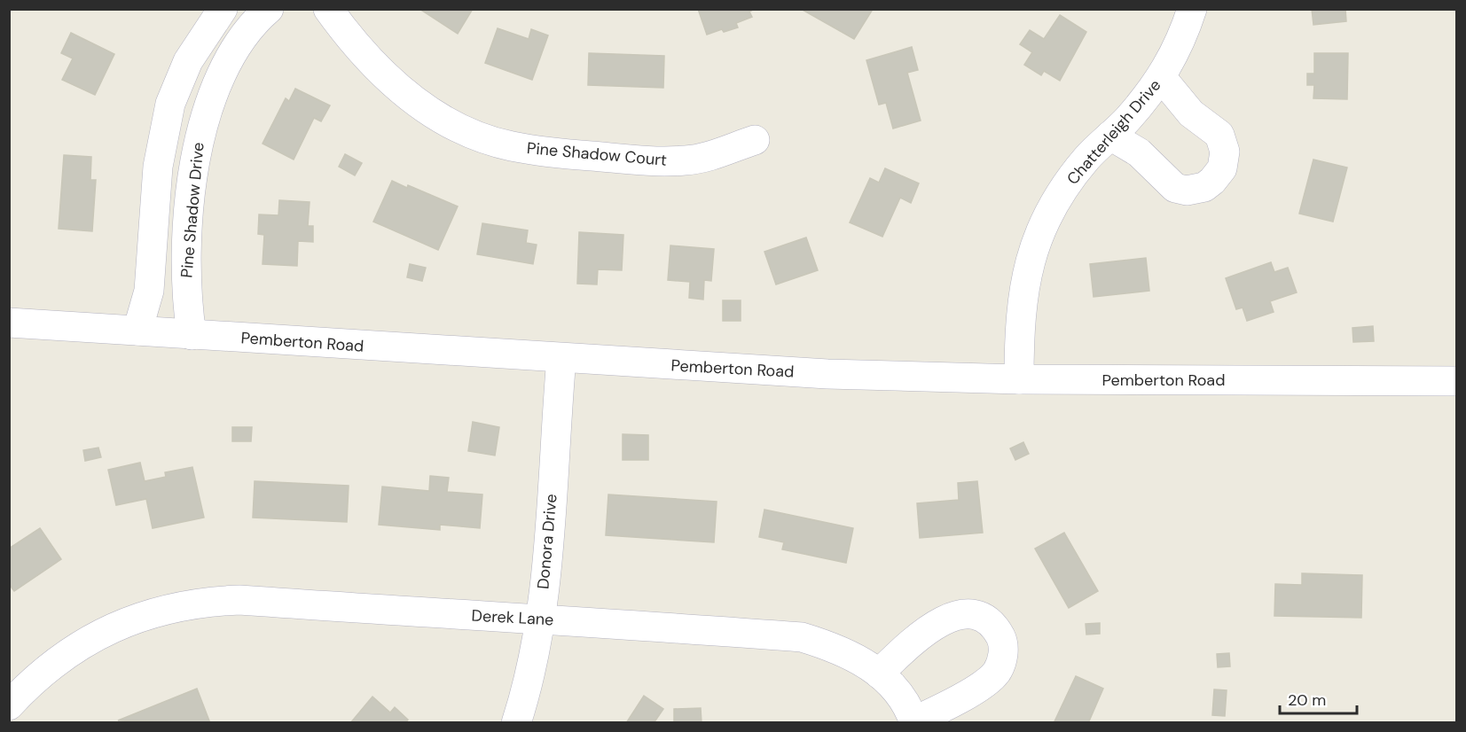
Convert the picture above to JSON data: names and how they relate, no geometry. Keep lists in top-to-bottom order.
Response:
{
  "streets": {
    "street": [
      "Chatterleigh Drive",
      "Pine Shadow Court",
      "Pine Shadow Drive",
      "Pemberton Road",
      "Donora Drive",
      "Derek Lane"
    ]
  },
  "crossings": [
    ["Chatterleigh Drive", "Pemberton Road"],
    ["Pine Shadow Drive", "Pemberton Road"],
    ["Pemberton Road", "Donora Drive"],
    ["Donora Drive", "Derek Lane"]
  ],
  "scale_bar": "20 m"
}
